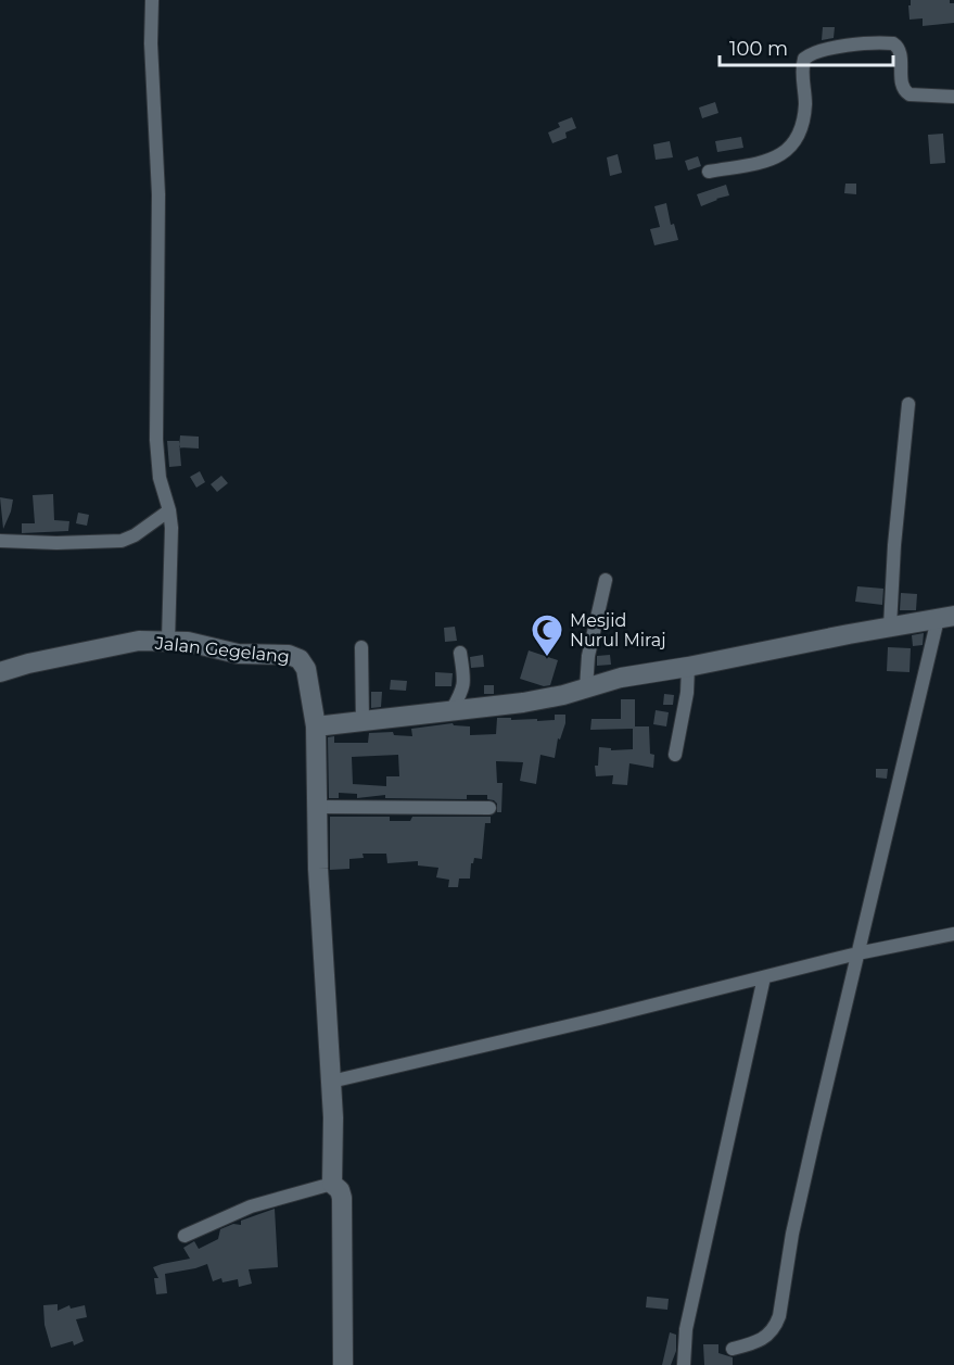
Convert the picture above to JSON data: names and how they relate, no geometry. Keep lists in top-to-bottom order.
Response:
{
  "streets": {
    "street": ["Jalan Gegelang"]
  },
  "places": {
    "mosque": ["Mesjid Nurul Miraj"]
  },
  "scale_bar": "100 m"
}
